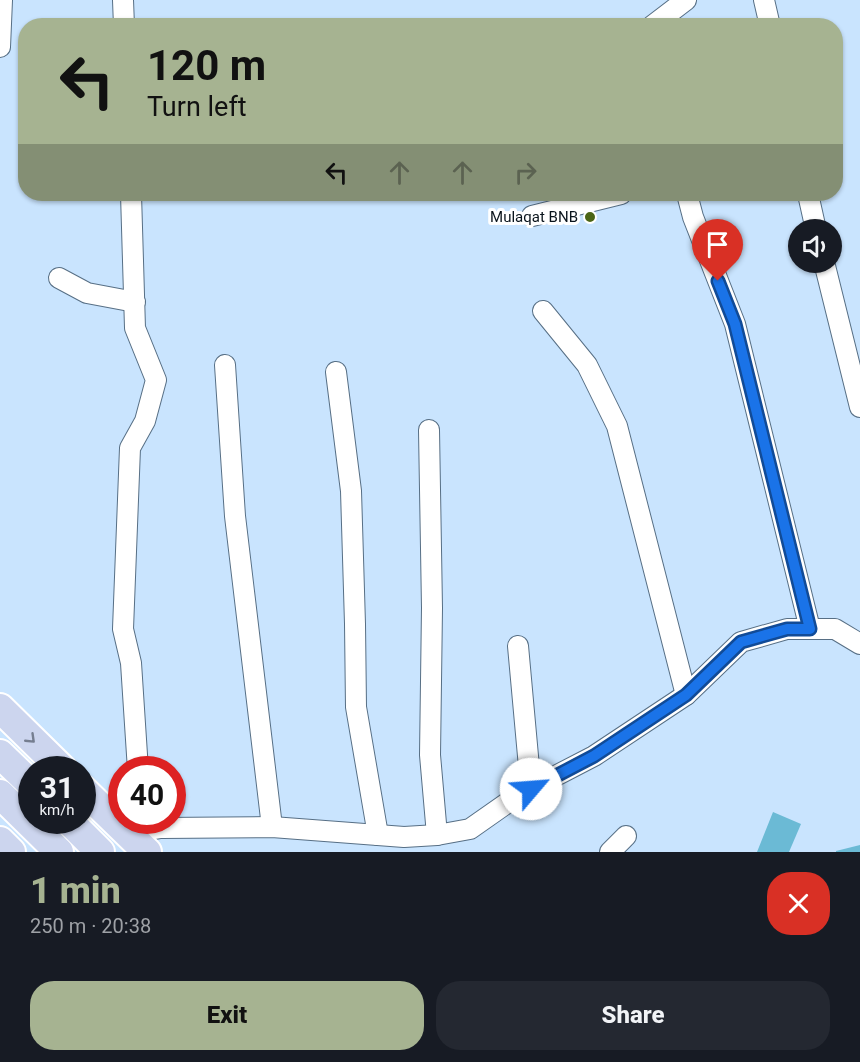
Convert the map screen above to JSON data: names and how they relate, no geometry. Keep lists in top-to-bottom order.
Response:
{
  "places": ["Mulaqat BNB"],
  "page": {
    "turn": ["120 m", "Turn left"],
    "speed": "31 km/h",
    "limit": "40",
    "heading": ["1 min", "250 m · 20:38"],
    "buttons": ["Exit", "Share"]
  }
}
